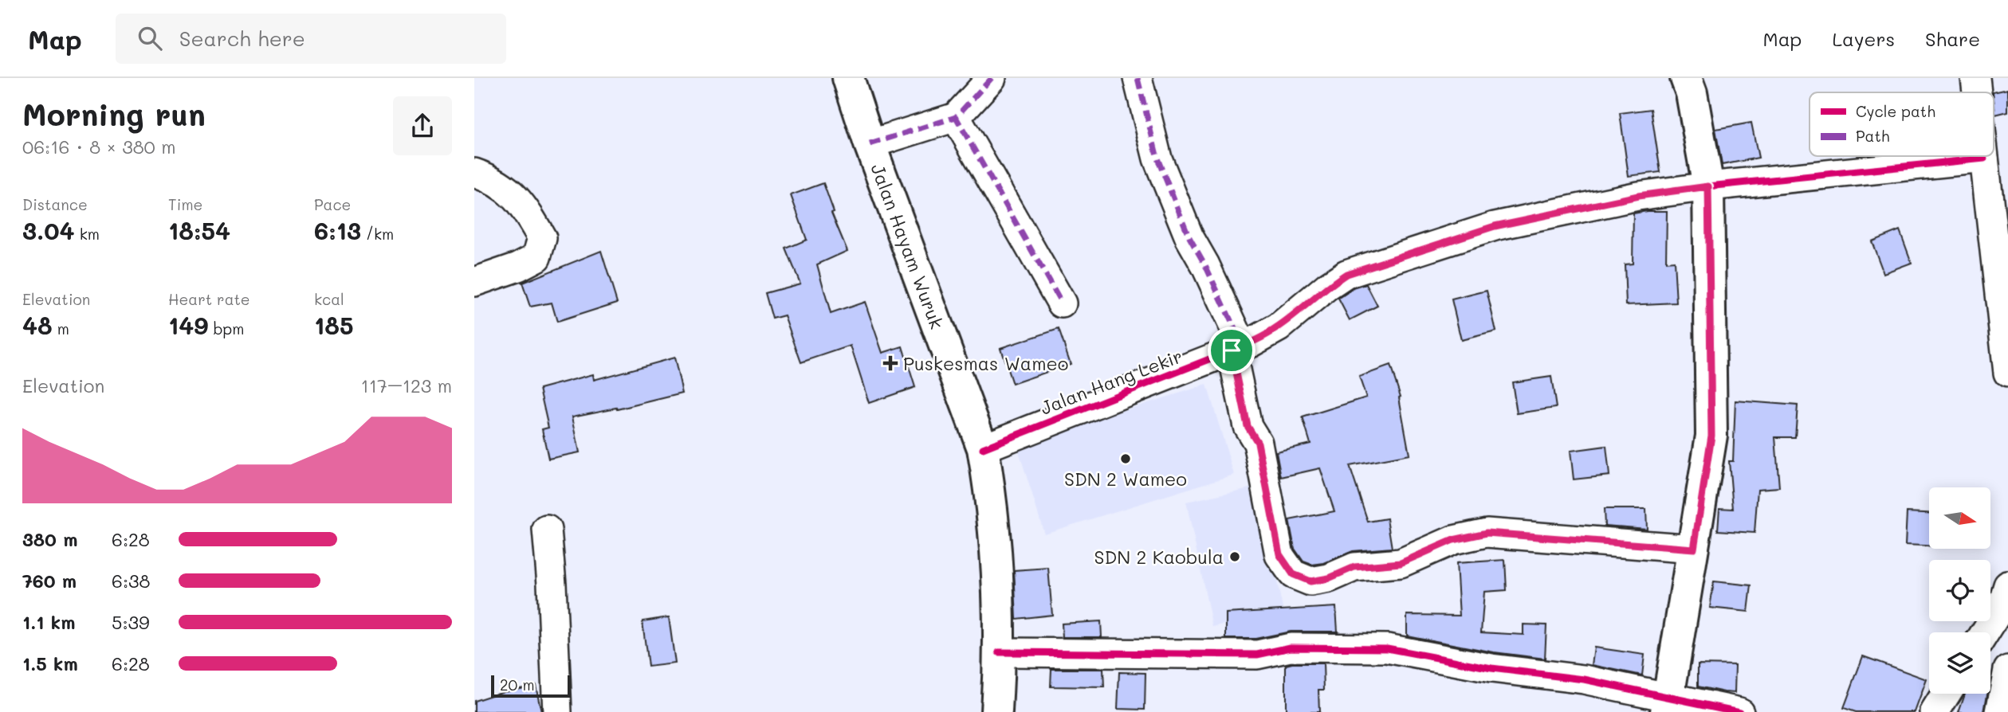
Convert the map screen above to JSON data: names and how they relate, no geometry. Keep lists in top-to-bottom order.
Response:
{
  "streets": {
    "street": ["Jalan Hayam Wuruk", "Jalan Hang Lekir"]
  },
  "crossings": [
    ["Jalan Hayam Wuruk", "Jalan Hang Lekir"]
  ],
  "places": {
    "health": ["Puskesmas Wameo"],
    "other": ["SDN 2 Wameo", "SDN 2 Kaobula"]
  },
  "legend": ["Cycle path", "Path"],
  "scale_bar": "20 m",
  "north": "right",
  "page": {
    "header": "Map",
    "search": "Search here",
    "nav": ["Map", "Layers", "Share"],
    "heading": ["Morning run", "06:16 · 8 × 380 m"],
    "stats": [
      ["Distance", "3.04 km"],
      ["Time", "18:54"],
      ["Pace", "6:13 /km"],
      ["Elevation", "48 m"],
      ["Heart rate", "149 bpm"],
      ["kcal", "185"]
    ],
    "chart": ["Elevation", "117–123 m"],
    "list": [
      {
        "name": "380 m",
        "note": "6:28"
      },
      {
        "name": "760 m",
        "note": "6:38"
      },
      {
        "name": "1.1 km",
        "note": "5:39"
      },
      {
        "name": "1.5 km",
        "note": "6:28"
      }
    ],
    "scale": "20 m"
  }
}
